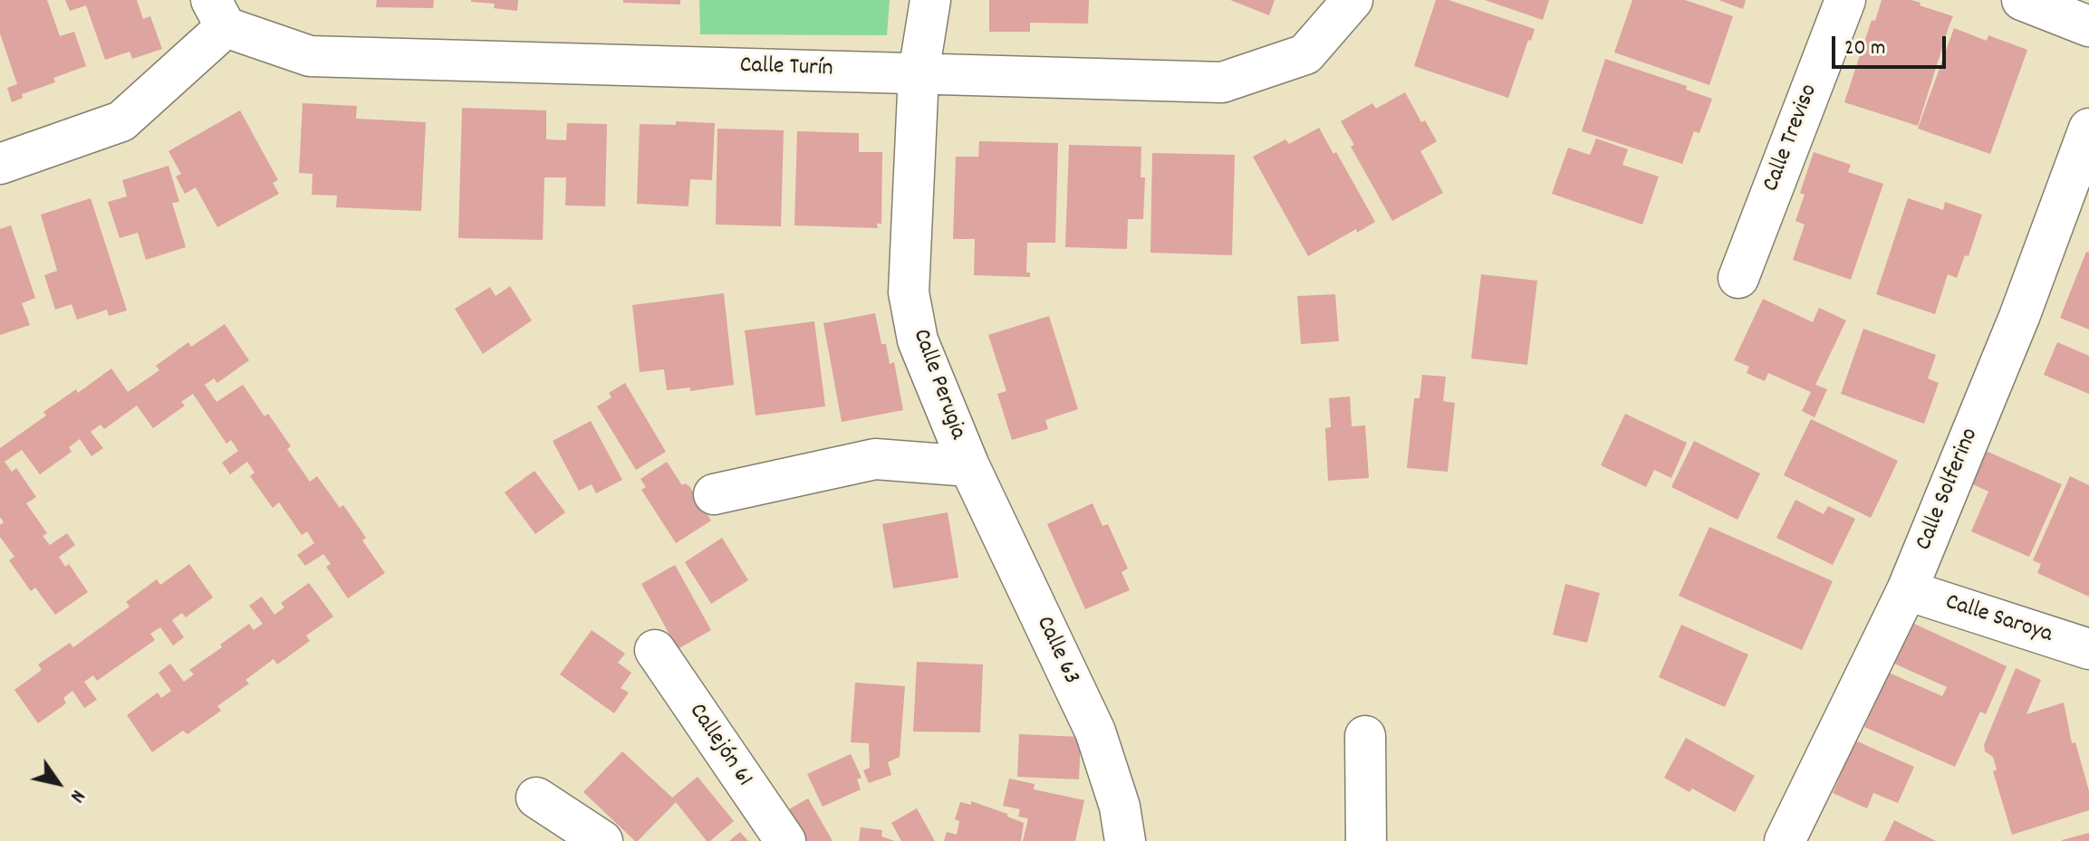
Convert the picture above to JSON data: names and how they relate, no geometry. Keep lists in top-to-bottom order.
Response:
{
  "streets": {
    "street": [
      "Calle Turín",
      "Calle Treviso",
      "Calle Perugia",
      "Calle Solferino",
      "Calle Saroya",
      "Calle 63",
      "Callejón 61"
    ]
  },
  "crossings": [
    ["Calle Turín", "Calle Perugia"],
    ["Calle Perugia", "Calle 63"],
    ["Calle Solferino", "Calle Saroya"]
  ],
  "scale_bar": "20 m",
  "north": "bottom right"
}
